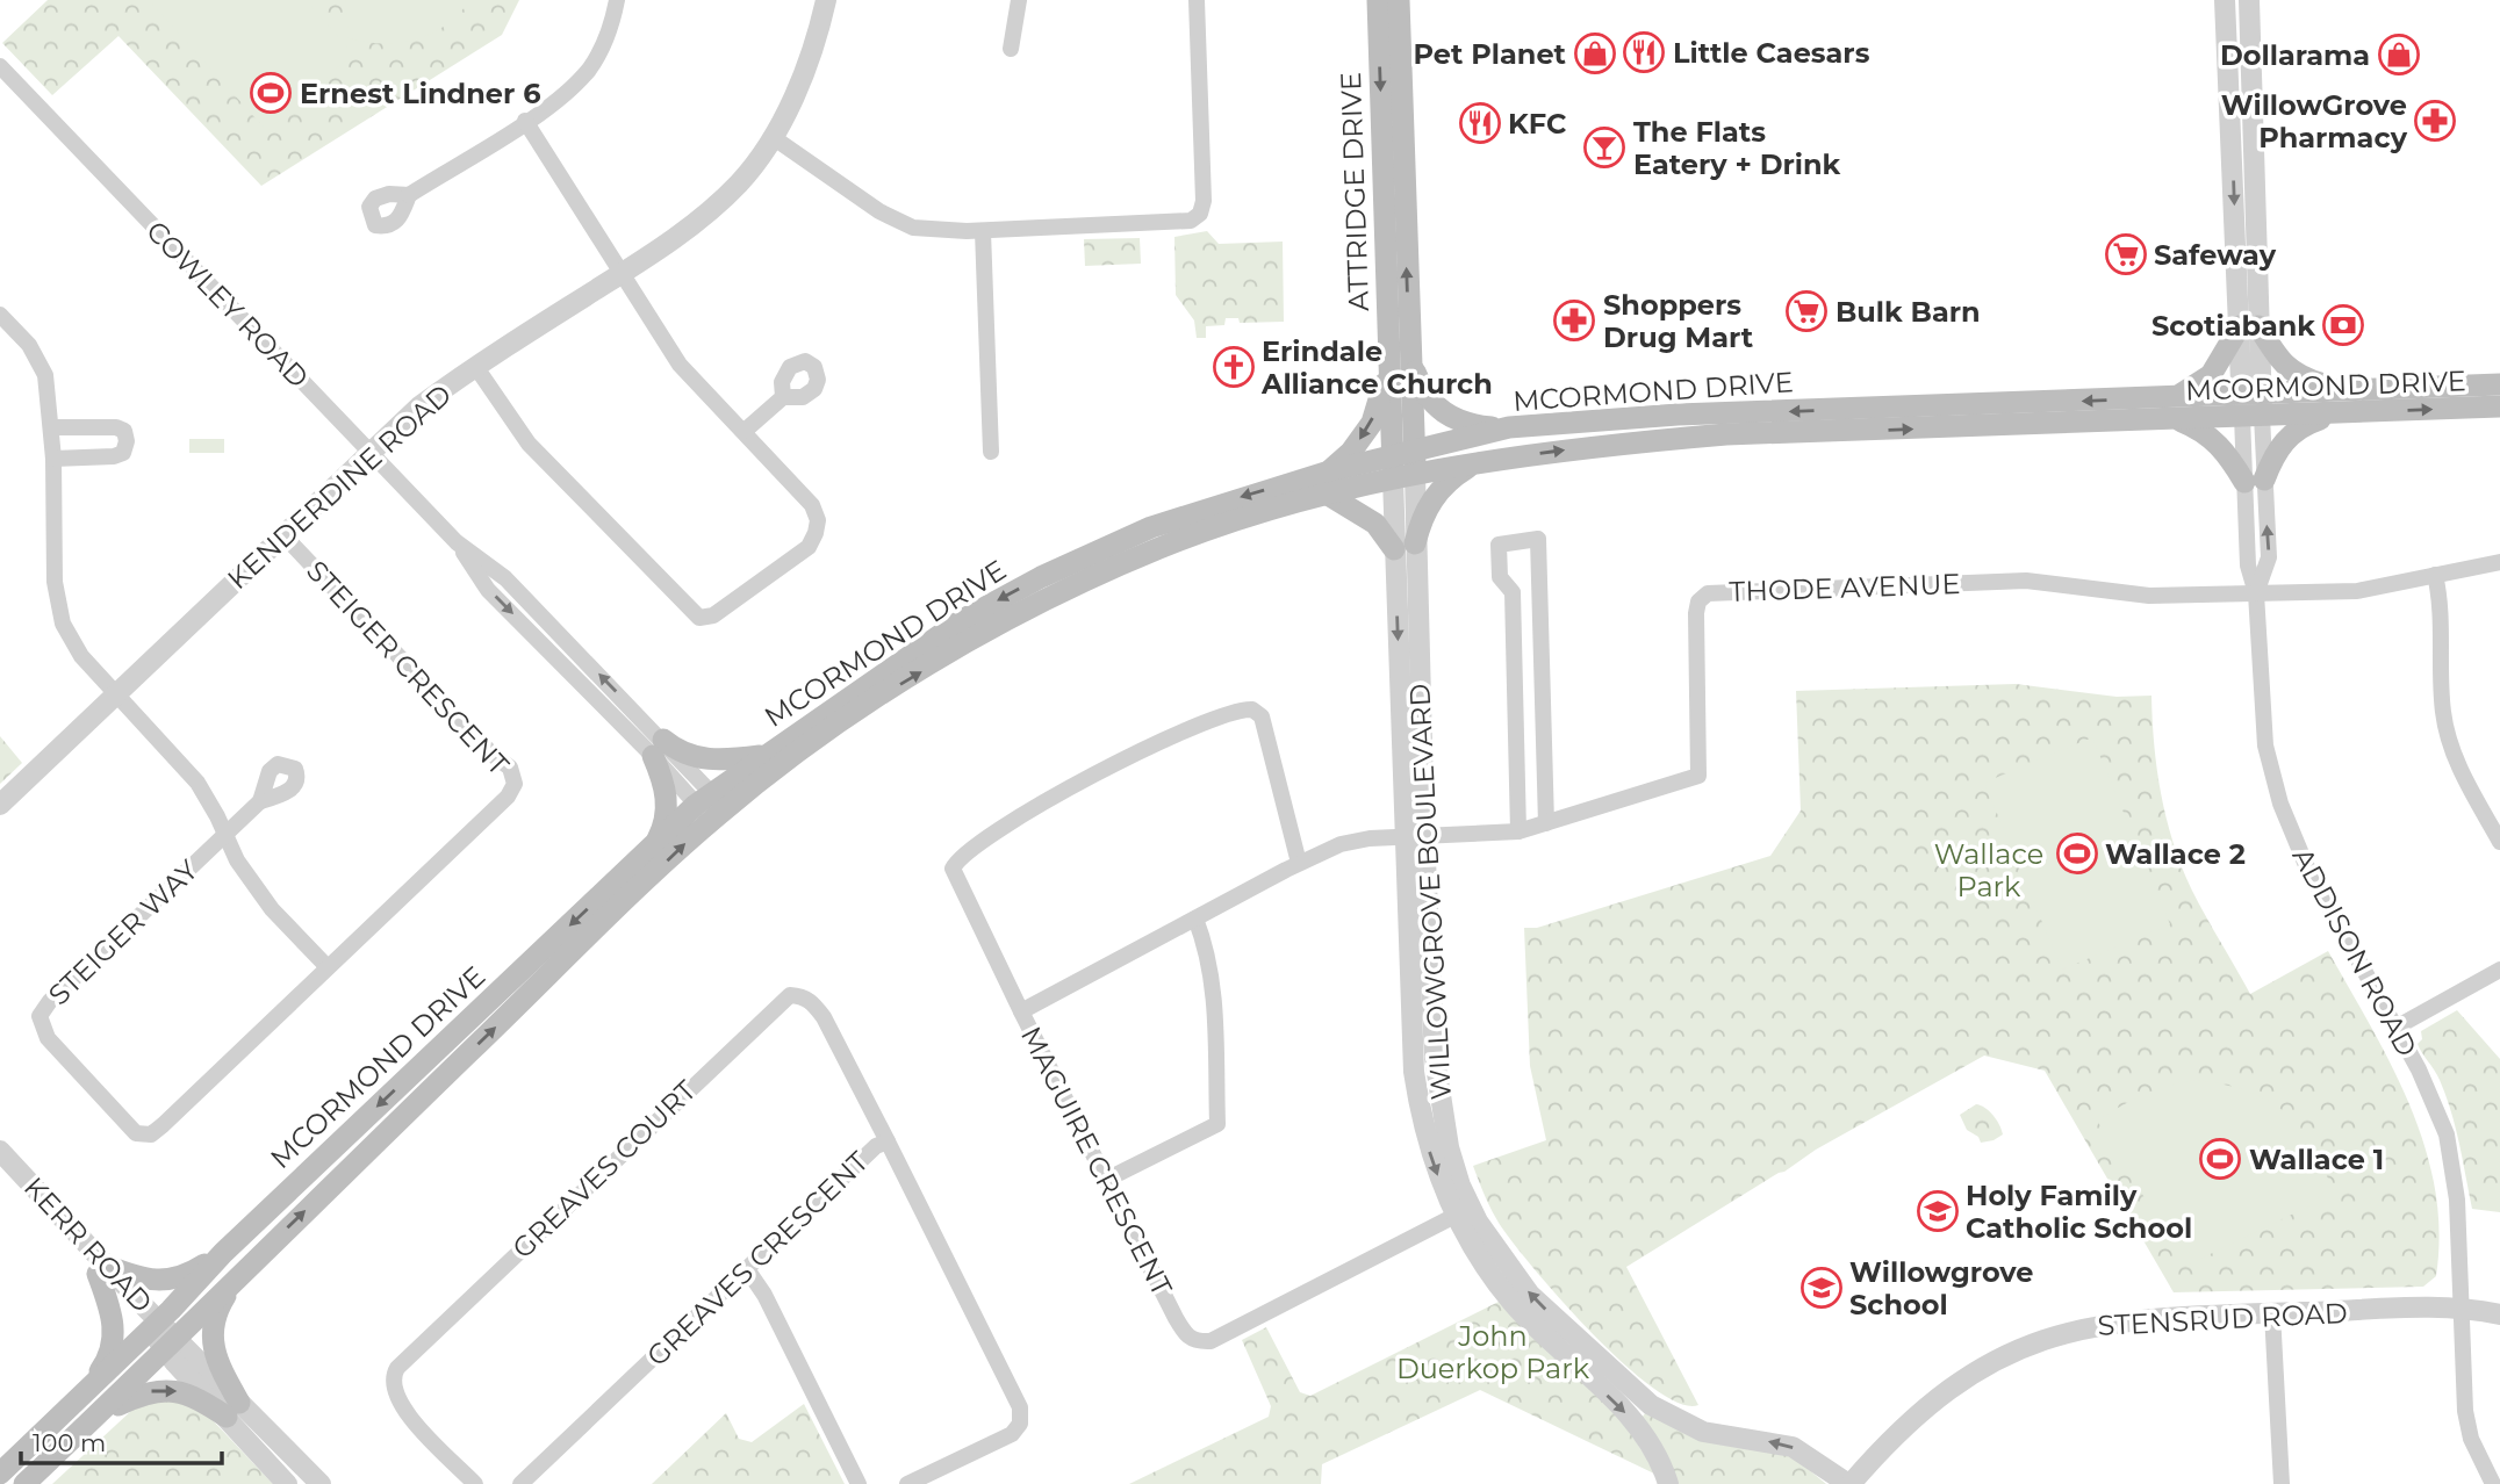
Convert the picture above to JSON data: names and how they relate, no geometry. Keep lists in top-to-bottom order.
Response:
{
  "streets": {
    "main road": ["ATTRIDGE DRIVE", "MCORMOND DRIVE"],
    "street": [
      "COWLEY ROAD",
      "KENDERDINE ROAD",
      "THODE AVENUE",
      "STEIGER CRESCENT",
      "WILLOWGROVE BOULEVARD",
      "STEIGER WAY",
      "ADDISON ROAD",
      "MAGUIRE CRESCENT",
      "GREAVES COURT",
      "KERR ROAD",
      "GREAVES CRESCENT",
      "STENSRUD ROAD"
    ]
  },
  "crossings": [
    ["ATTRIDGE DRIVE", "MCORMOND DRIVE"],
    ["ATTRIDGE DRIVE", "WILLOWGROVE BOULEVARD"],
    ["COWLEY ROAD", "MCORMOND DRIVE"],
    ["COWLEY ROAD", "KENDERDINE ROAD"],
    ["MCORMOND DRIVE", "WILLOWGROVE BOULEVARD"],
    ["MCORMOND DRIVE", "ADDISON ROAD"],
    ["MCORMOND DRIVE", "KERR ROAD"],
    ["KENDERDINE ROAD", "STEIGER CRESCENT"],
    ["THODE AVENUE", "WILLOWGROVE BOULEVARD"],
    ["THODE AVENUE", "ADDISON ROAD"],
    ["THODE AVENUE", "MAGUIRE CRESCENT"],
    ["STEIGER CRESCENT", "STEIGER WAY"],
    ["WILLOWGROVE BOULEVARD", "MAGUIRE CRESCENT"],
    ["WILLOWGROVE BOULEVARD", "STENSRUD ROAD"],
    ["ADDISON ROAD", "STENSRUD ROAD"],
    ["GREAVES COURT", "GREAVES CRESCENT"]
  ],
  "parks": ["Wallace Park", "John Duerkop Park"],
  "places": {
    "restaurant": ["Little Caesars", "KFC"],
    "shop": ["Pet Planet", "Dollarama"],
    "sports": ["Ernest Lindner 6", "Wallace 2", "Wallace 1"],
    "pharmacy": ["WillowGrove Pharmacy", "Shoppers Drug Mart"],
    "bar": ["The Flats Eatery + Drink"],
    "supermarket": ["Safeway", "Bulk Barn"],
    "bank": ["Scotiabank"],
    "church": ["Erindale Alliance Church"],
    "school or university": ["Holy Family Catholic School", "Willowgrove School"]
  },
  "scale_bar": "100 m"
}
